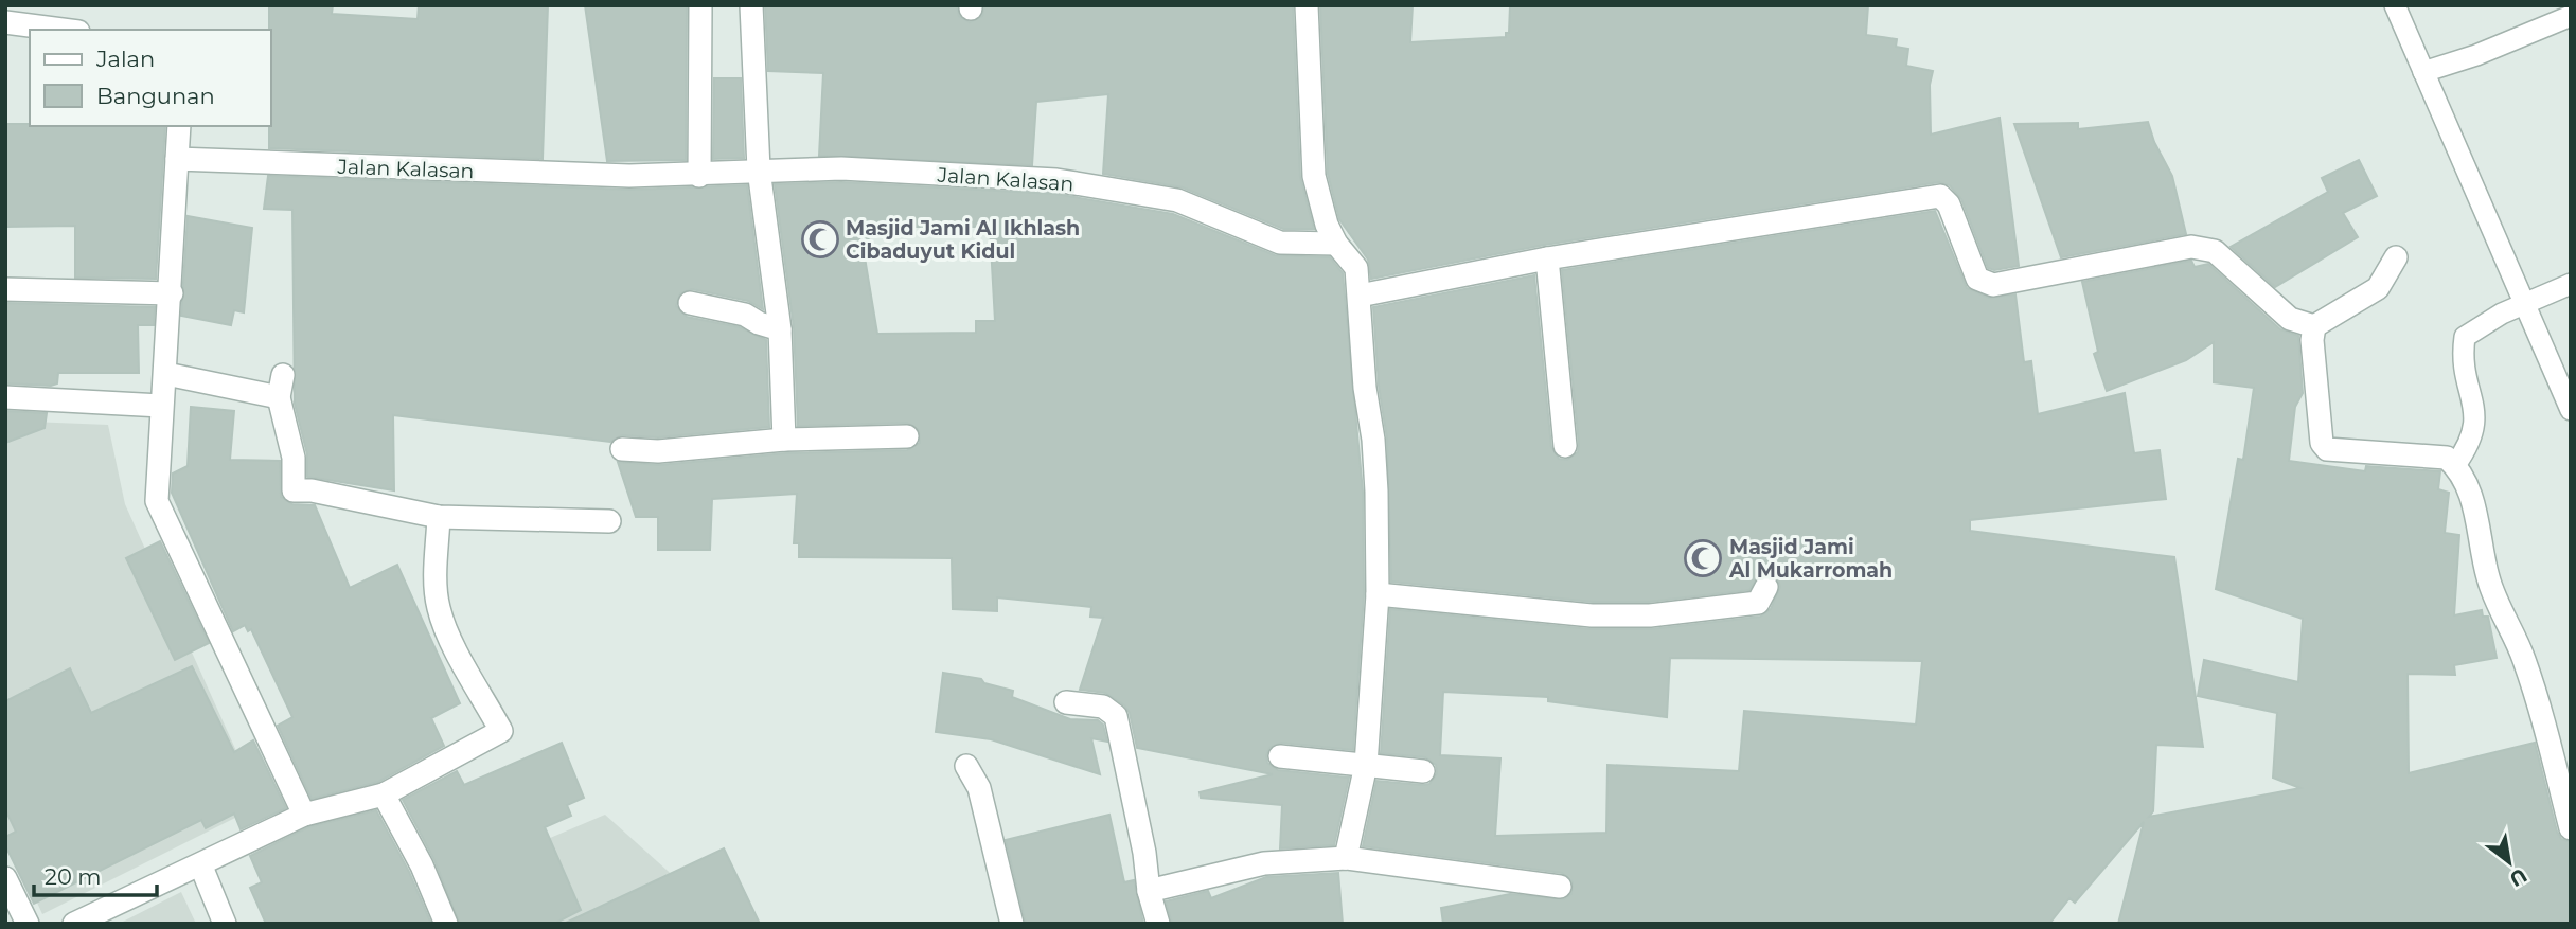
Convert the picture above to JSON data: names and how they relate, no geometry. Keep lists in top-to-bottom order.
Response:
{
  "streets": {
    "street": ["Jalan Kalasan"]
  },
  "places": {
    "mosque": ["Masjid Jami Al Ikhlash Cibaduyut Kidul", "Masjid Jami Al Mukarromah"]
  },
  "legend": ["Jalan", "Bangunan"],
  "scale_bar": "20 m",
  "north": "bottom right"
}
